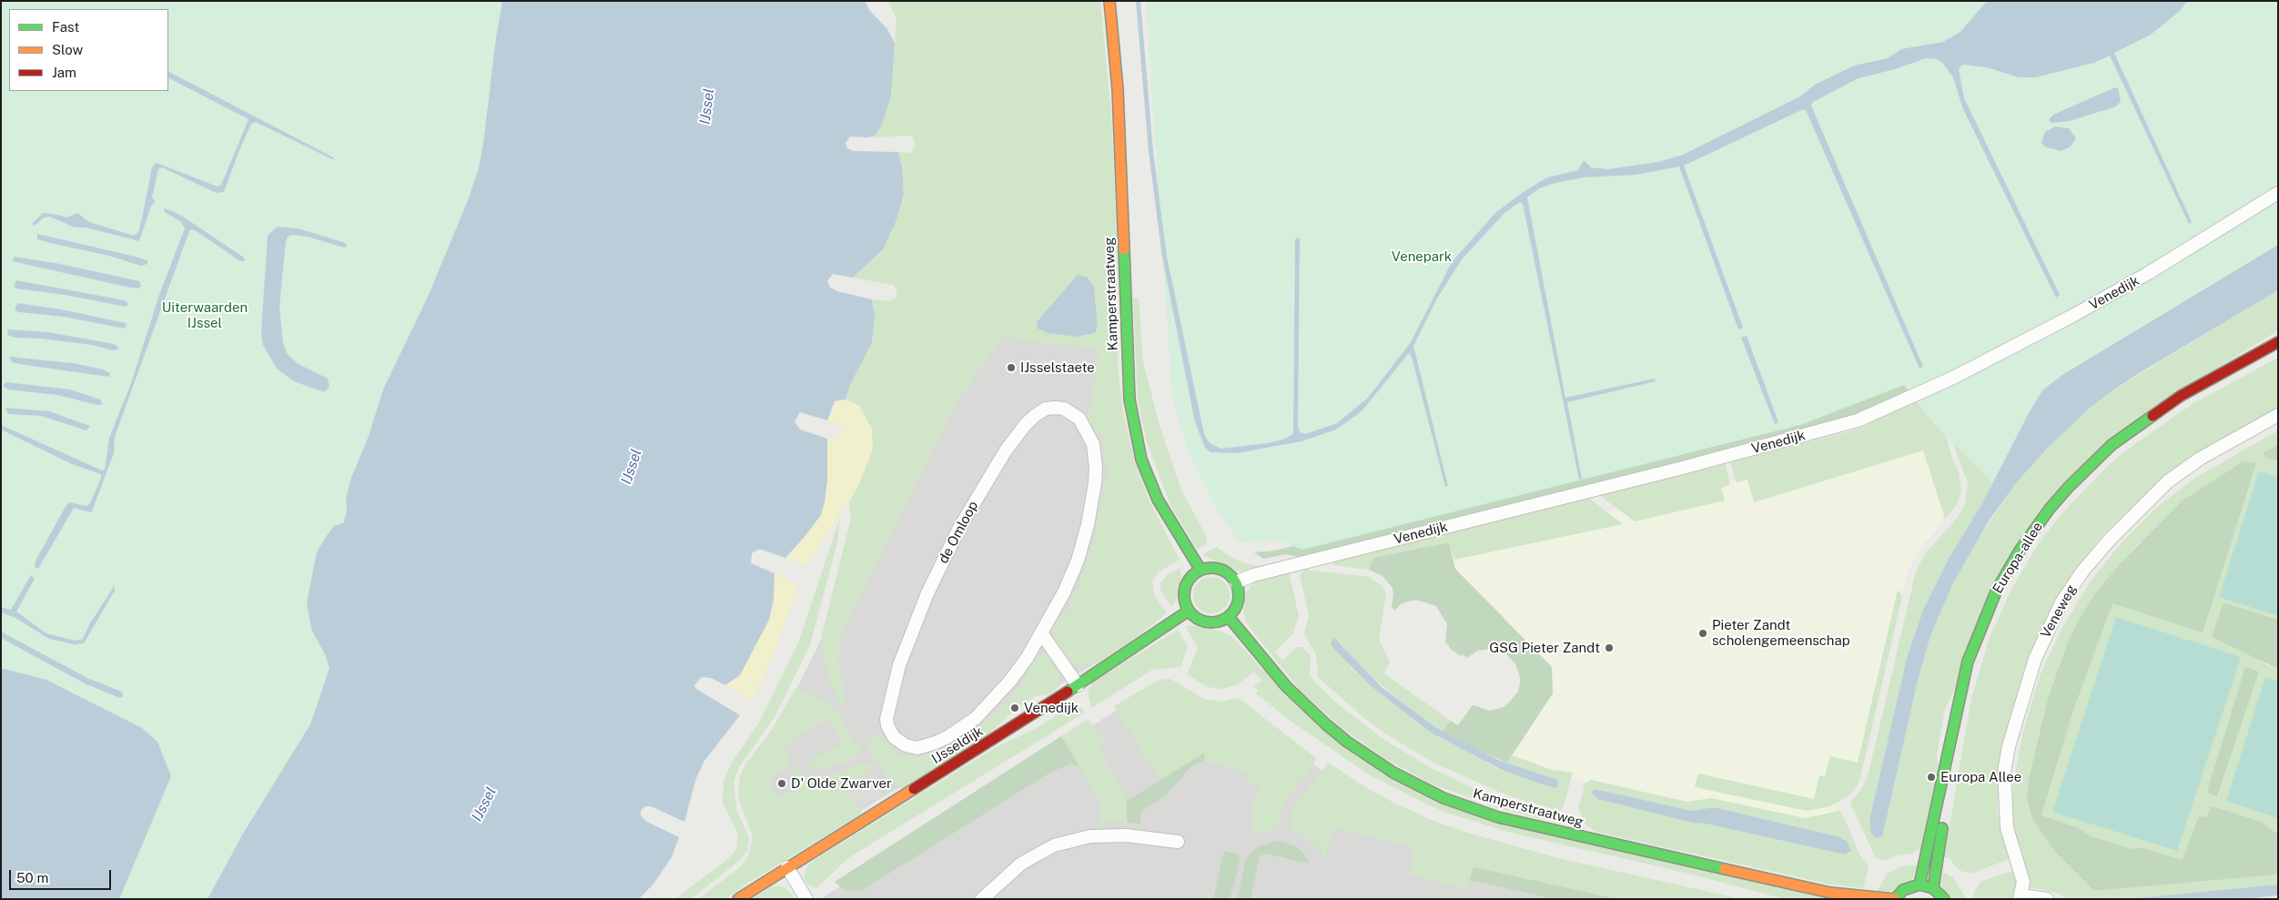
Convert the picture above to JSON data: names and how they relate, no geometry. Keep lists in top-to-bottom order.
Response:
{
  "streets": {
    "main road": ["Kamperstraatweg", "Europa-allee", "IJsseldijk"],
    "street": ["Venedijk", "de Omloop", "Veneweg"]
  },
  "crossings": [
    ["Venedijk", "Kamperstraatweg"],
    ["Venedijk", "IJsseldijk"],
    ["Kamperstraatweg", "IJsseldijk"]
  ],
  "water": ["IJssel"],
  "parks": ["Venepark", "Uiterwaarden IJssel"],
  "places": [
    "IJsselstaete",
    "Pieter Zandt scholengemeenschap",
    "GSG Pieter Zandt",
    "Venedijk",
    "Europa Allee",
    "D' Olde Zwarver"
  ],
  "legend": ["Fast", "Slow", "Jam"],
  "scale_bar": "50 m"
}
